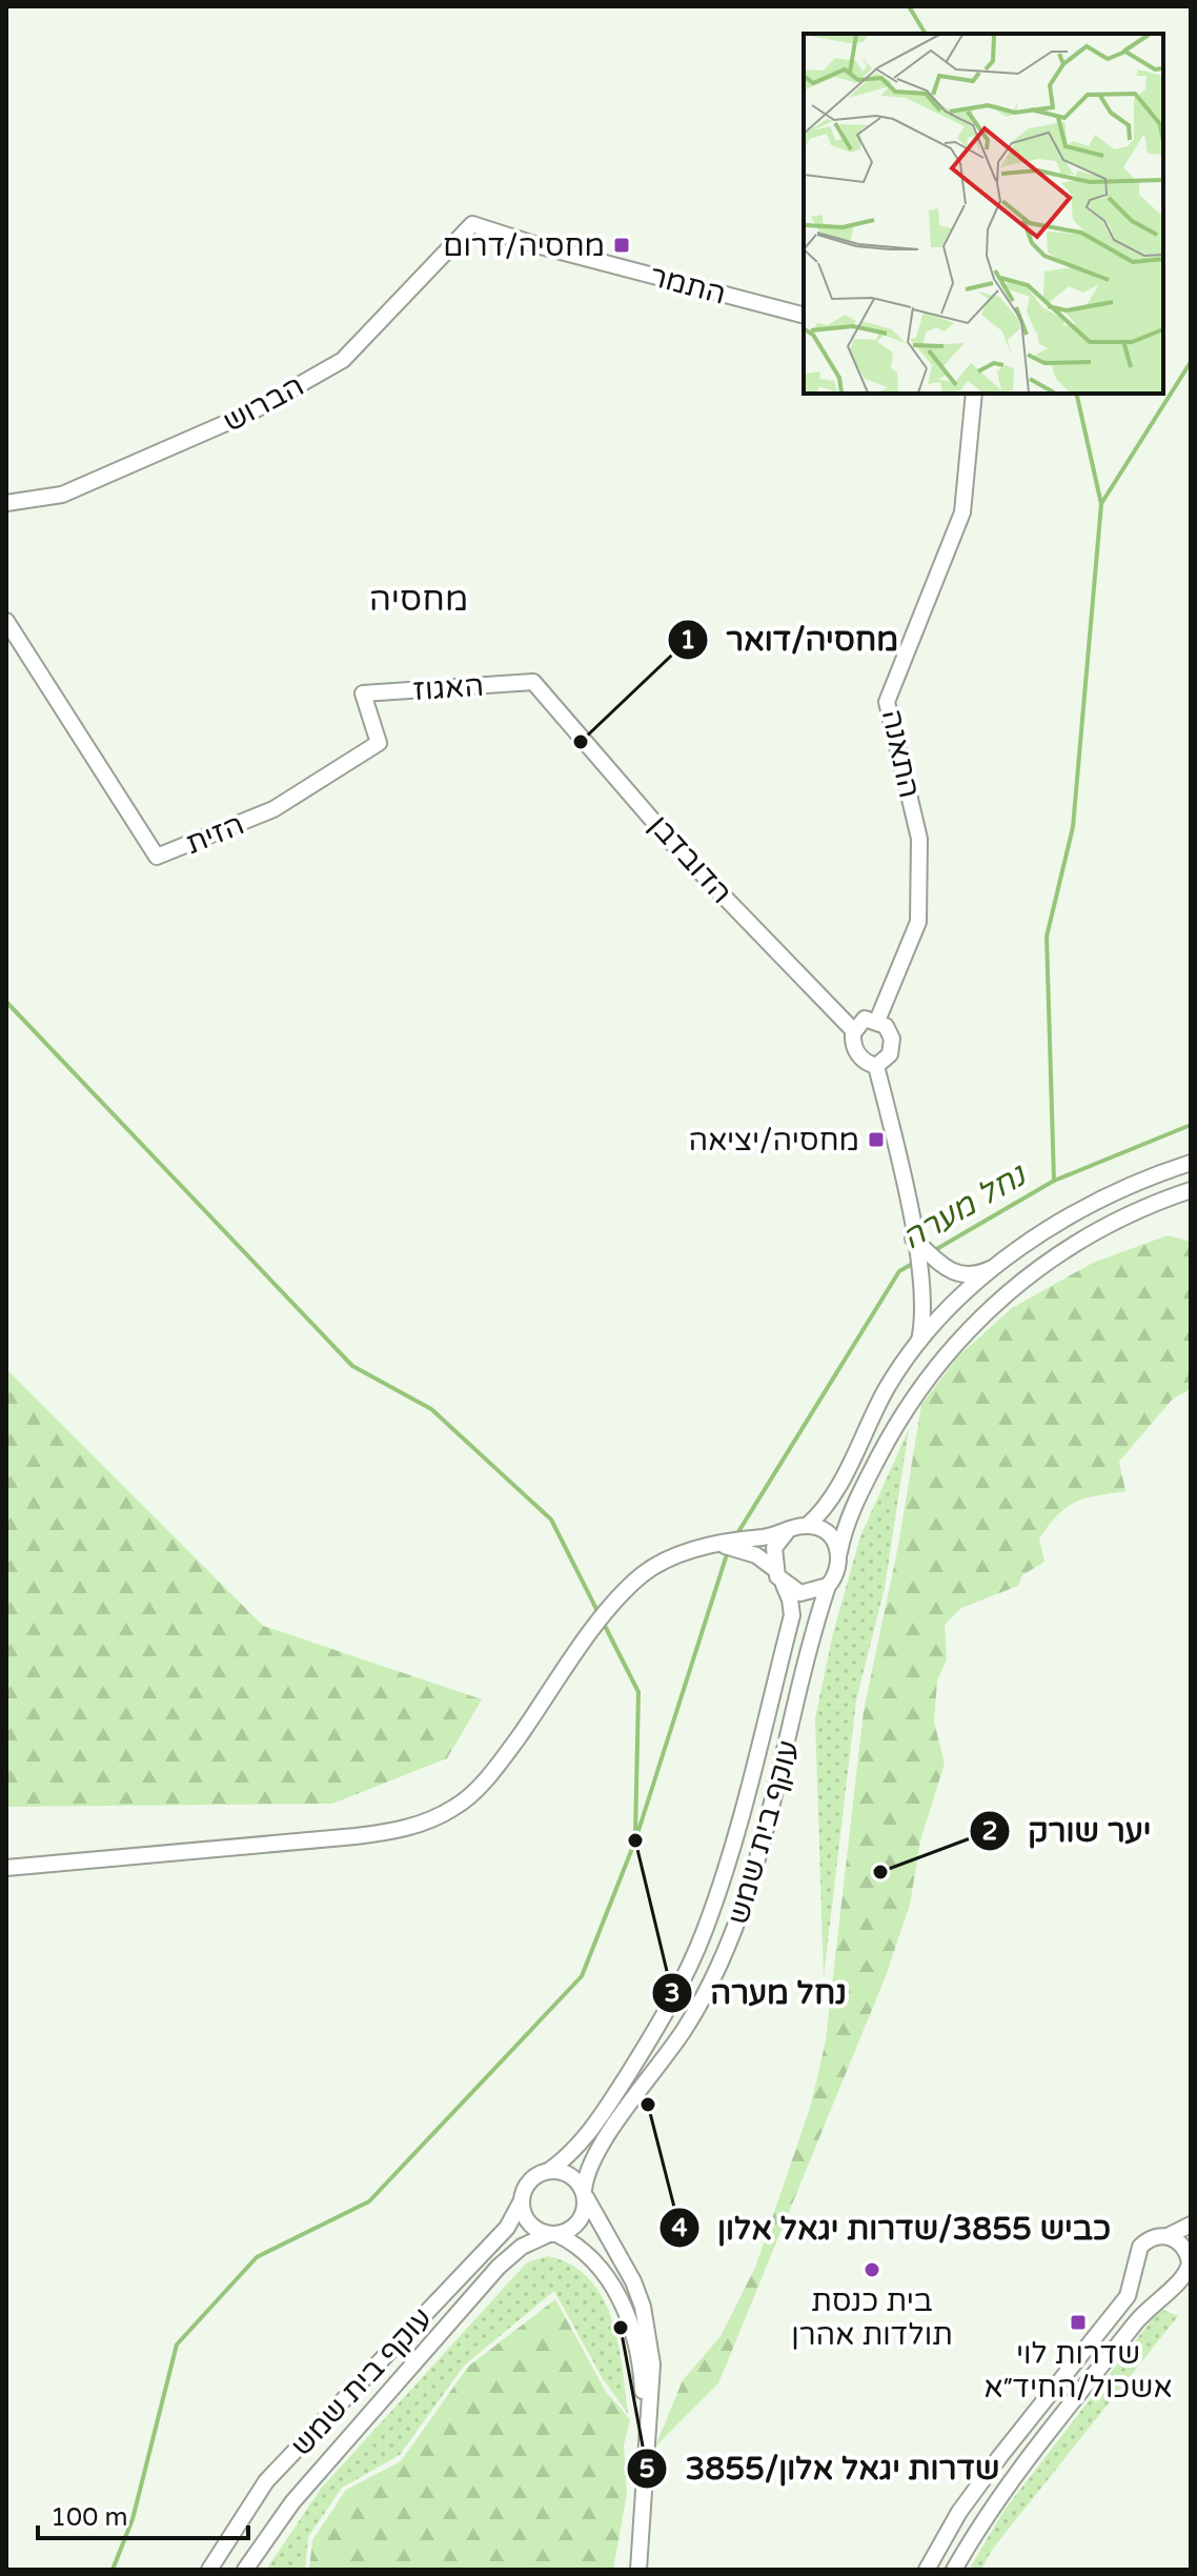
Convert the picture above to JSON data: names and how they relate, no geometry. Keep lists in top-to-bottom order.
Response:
{
  "streets": {
    "main road": [
      "התמר",
      "הברוש",
      "האגוז",
      "התאנה",
      "הזית",
      "הדובדבן",
      "עוקף בית שמש"
    ]
  },
  "crossings": [
    ["התמר", "הברוש"],
    ["האגוז", "הזית"],
    ["האגוז", "הדובדבן"],
    ["התאנה", "הדובדבן"]
  ],
  "districts": ["מחסיה"],
  "water": ["נחל מערה"],
  "places": {
    "transit": ["מחסיה/דרום", "מחסיה/יציאה", "שדרות לוי אשכול/החיד״א"],
    "other": [
      "מחסיה/דואר",
      "נחל מערה",
      "יער שורק",
      "כביש 3855/שדרות יגאל אלון",
      "בית כנסת תולדות אהרן",
      "שדרות יגאל אלון/3855"
    ]
  },
  "scale_bar": "100 m"
}
